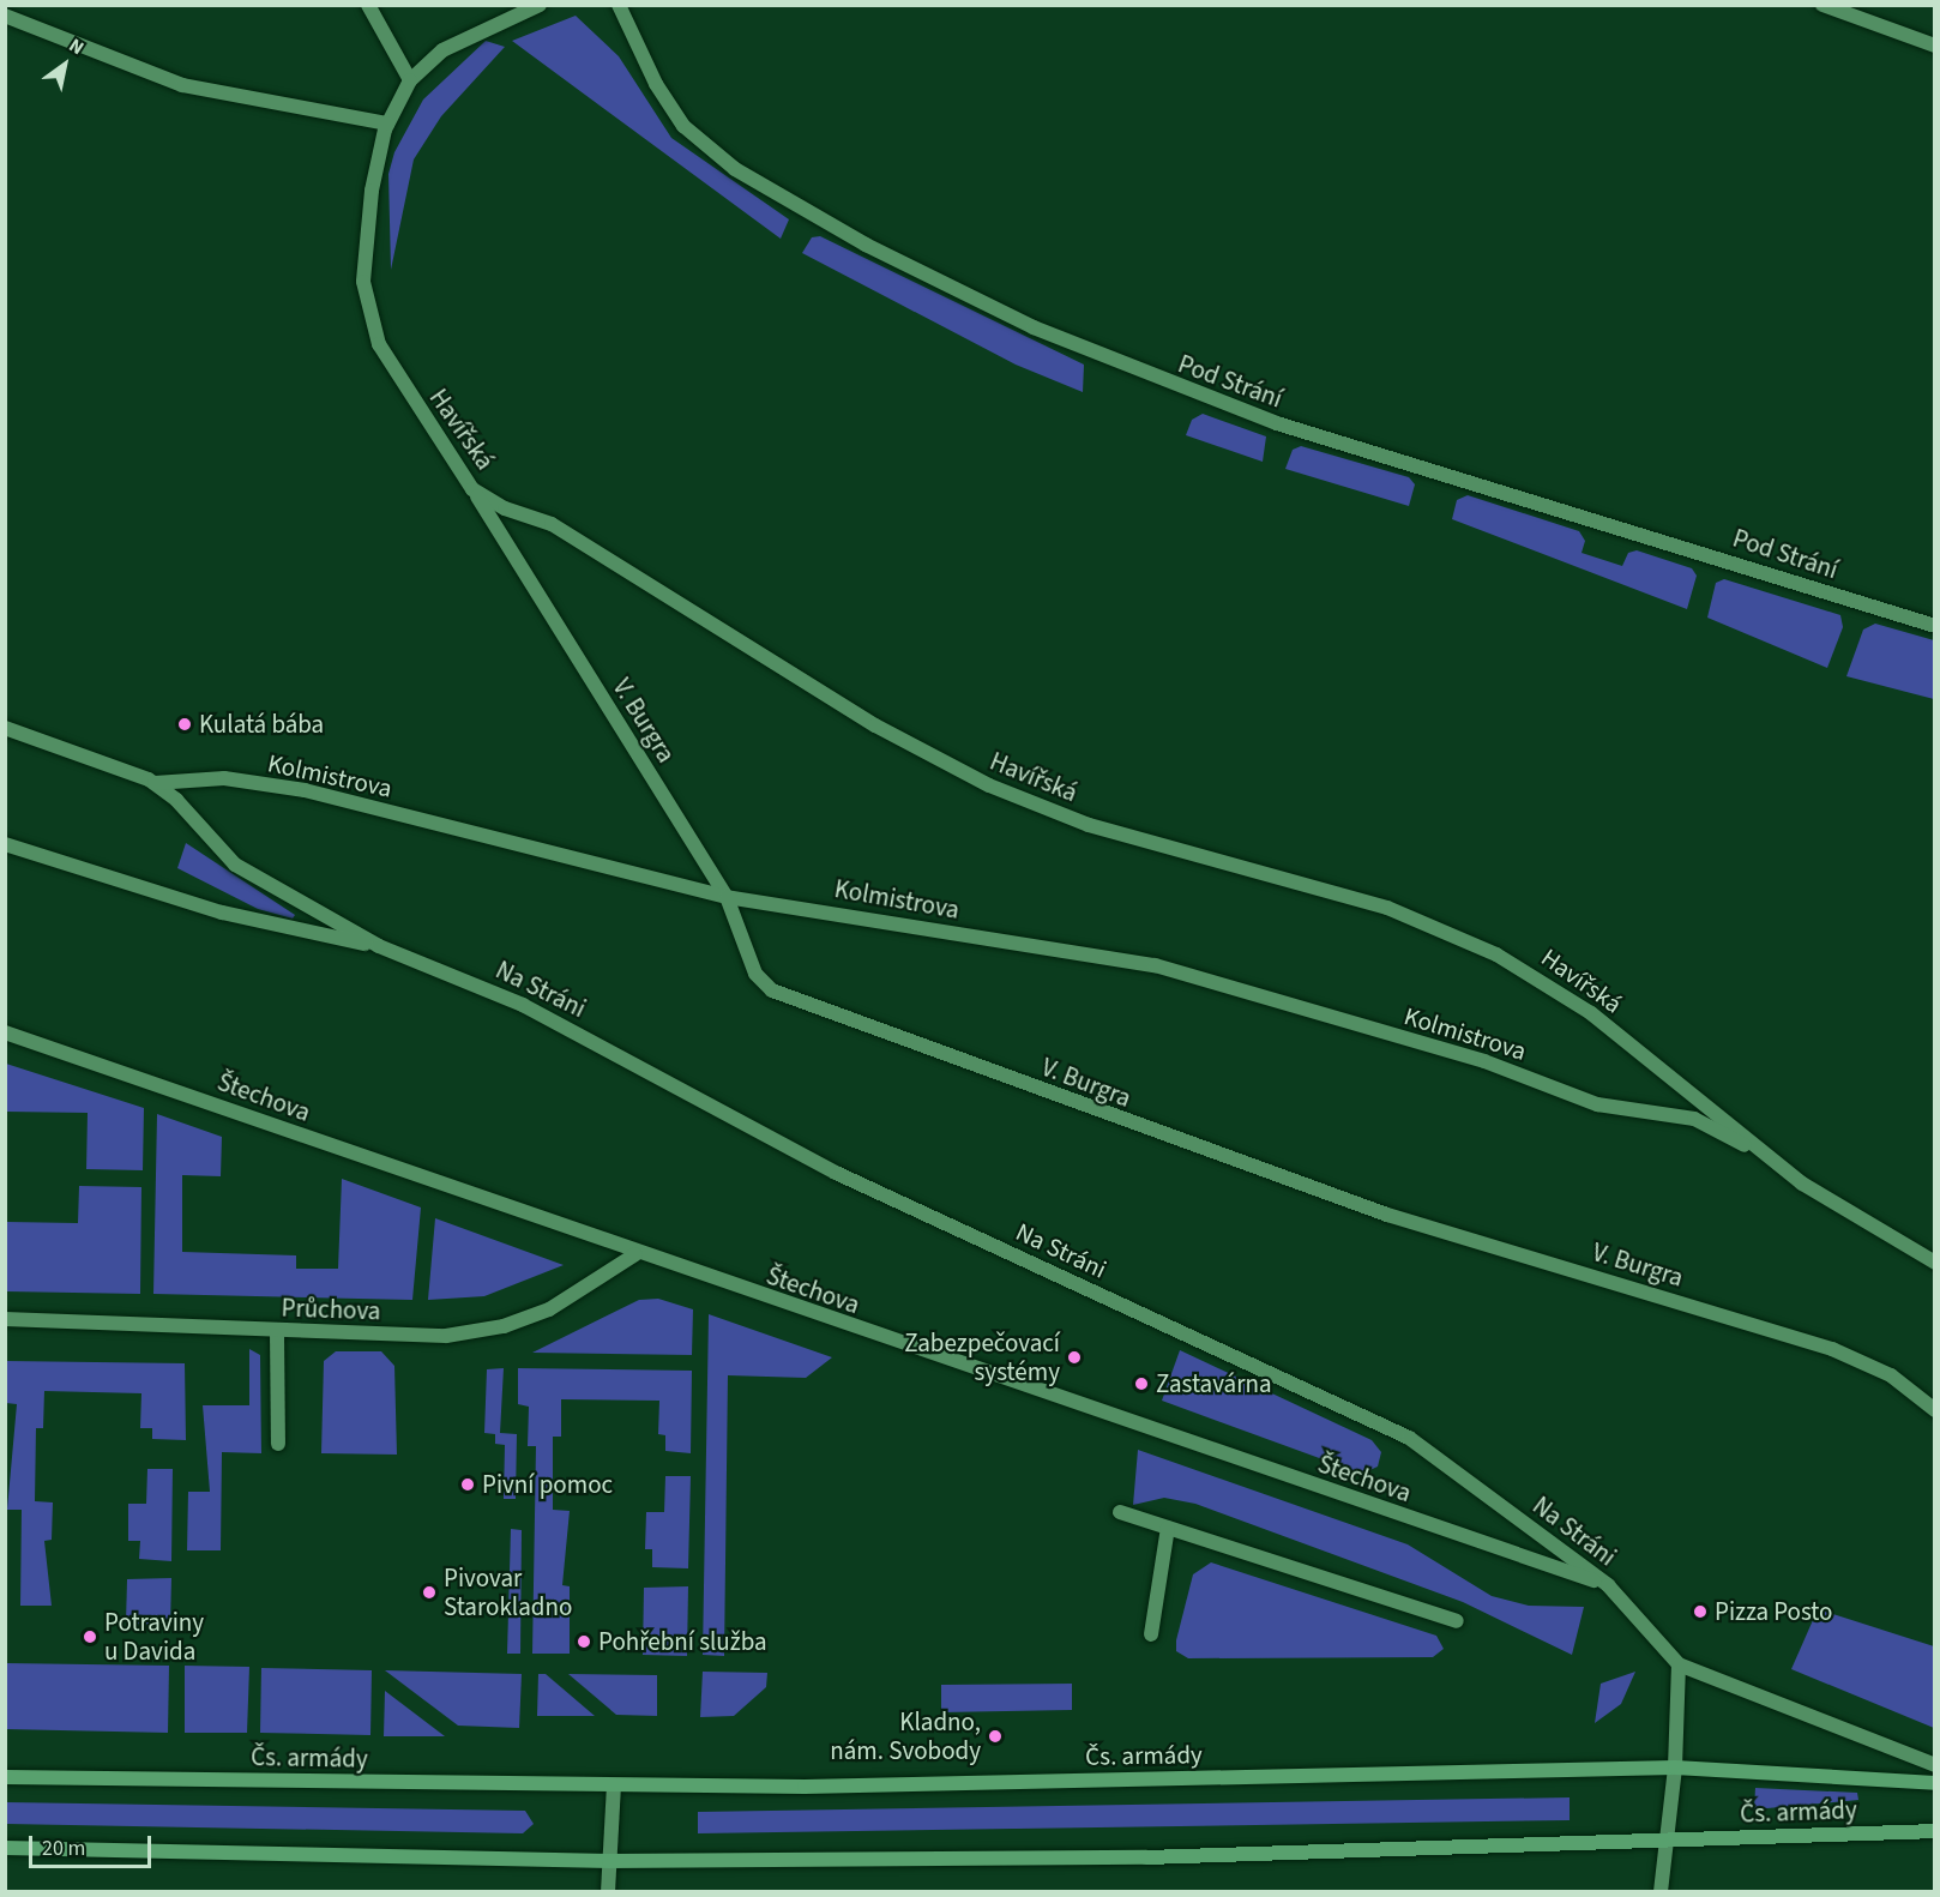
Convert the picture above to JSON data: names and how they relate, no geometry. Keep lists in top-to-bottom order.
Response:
{
  "streets": {
    "main road": ["Čs. armády"],
    "street": [
      "Pod Strání",
      "Havířská",
      "V. Burgra",
      "Kolmistrova",
      "Na Stráni",
      "Štechova",
      "Průchova"
    ]
  },
  "crossings": [
    ["Havířská", "V. Burgra"],
    ["Havířská", "Kolmistrova"],
    ["V. Burgra", "Kolmistrova"],
    ["Kolmistrova", "Na Stráni"],
    ["Na Stráni", "Štechova"],
    ["Štechova", "Průchova"]
  ],
  "places": [
    "Kulatá bába",
    "Zabezpečovací systémy",
    "Zastavárna",
    "Pivní pomoc",
    "Pivovar Starokladno",
    "Pizza Posto",
    "Potraviny u Davida",
    "Pohřební služba",
    "Kladno, nám. Svobody"
  ],
  "scale_bar": "20 m",
  "north": "top right"
}
